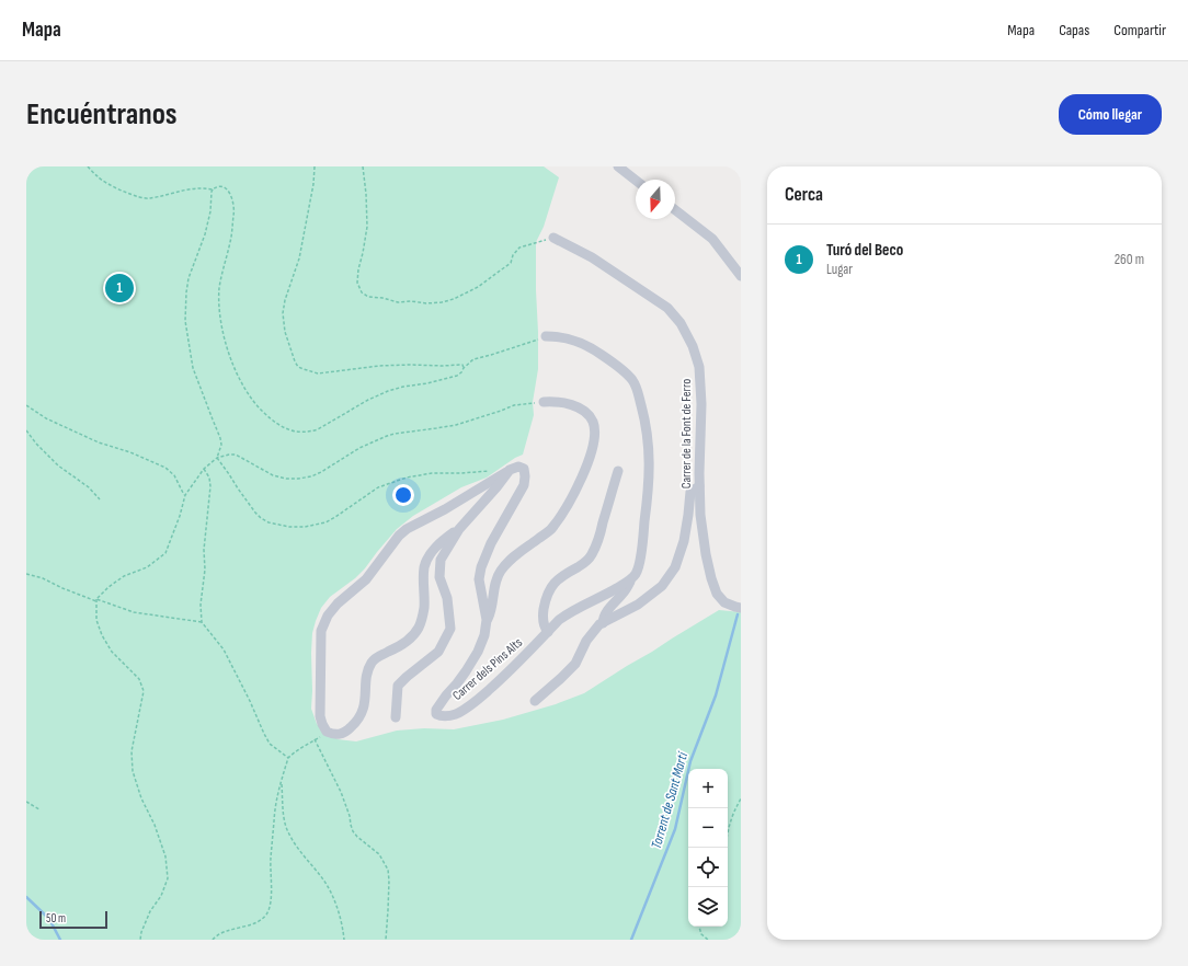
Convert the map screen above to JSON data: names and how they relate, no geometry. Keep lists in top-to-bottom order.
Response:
{
  "streets": {
    "street": ["Carrer de la Font de Ferro", "Carrer dels Pins Alts"]
  },
  "water": ["Torrent de Sant Martí"],
  "scale_bar": "50 m",
  "north": "bottom",
  "page": {
    "header": "Mapa",
    "nav": ["Mapa", "Capas", "Compartir"],
    "buttons": "Cómo llegar",
    "title": "Encuéntranos",
    "heading": "Cerca",
    "list": [
      {
        "mark": "1",
        "name": "Turó del Beco",
        "note": "Lugar",
        "value": "260 m"
      }
    ],
    "pins": "1",
    "map_buttons": ["+", "−"],
    "scale": "50 m"
  }
}
